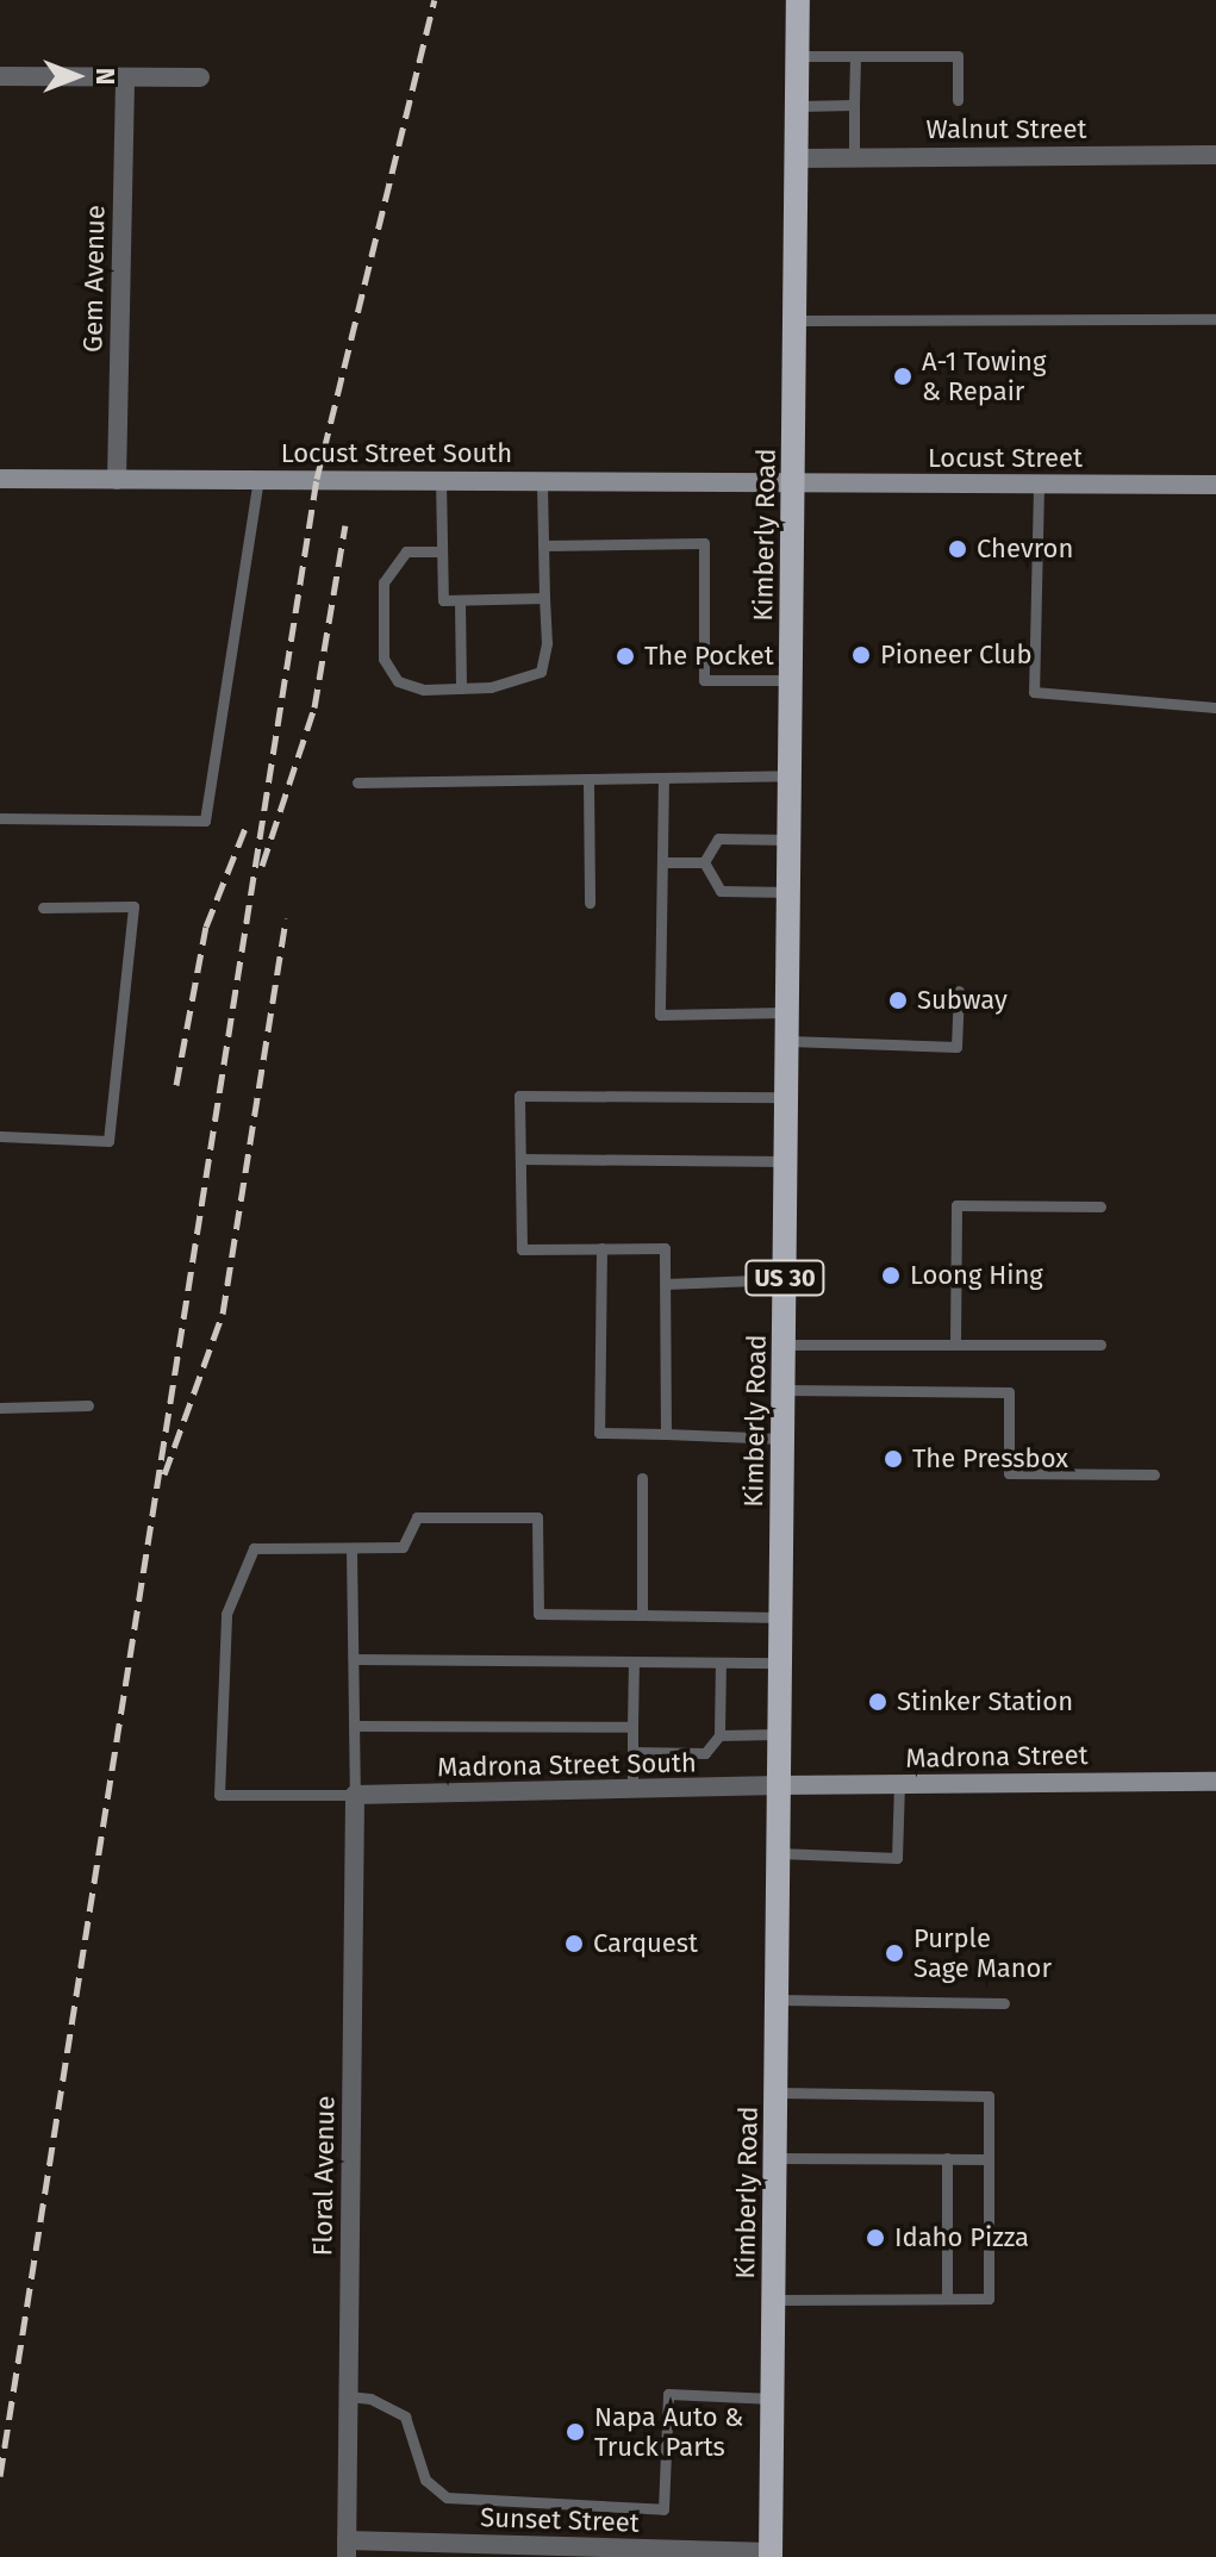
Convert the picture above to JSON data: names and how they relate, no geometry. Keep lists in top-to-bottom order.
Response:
{
  "streets": {
    "main road": ["Kimberly Road", "US 30"],
    "street": [
      "Walnut Street",
      "Gem Avenue",
      "Locust Street South",
      "Locust Street",
      "Madrona Street",
      "Madrona Street South",
      "Floral Avenue",
      "Sunset Street"
    ]
  },
  "crossings": [
    ["Walnut Street", "Kimberly Road"],
    ["Gem Avenue", "Locust Street South"],
    ["Locust Street South", "Locust Street"],
    ["Locust Street South", "Kimberly Road"],
    ["Locust Street", "Kimberly Road"],
    ["Kimberly Road", "Madrona Street"],
    ["Kimberly Road", "Madrona Street South"],
    ["Kimberly Road", "Sunset Street"],
    ["Madrona Street", "Madrona Street South"],
    ["Madrona Street South", "Floral Avenue"],
    ["Floral Avenue", "Sunset Street"]
  ],
  "places": [
    "A-1 Towing & Repair",
    "Chevron",
    "Pioneer Club",
    "The Pocket",
    "Subway",
    "Loong Hing",
    "The Pressbox",
    "Stinker Station",
    "Carquest",
    "Purple Sage Manor",
    "Idaho Pizza",
    "Napa Auto & Truck Parts"
  ],
  "north": "right"
}
